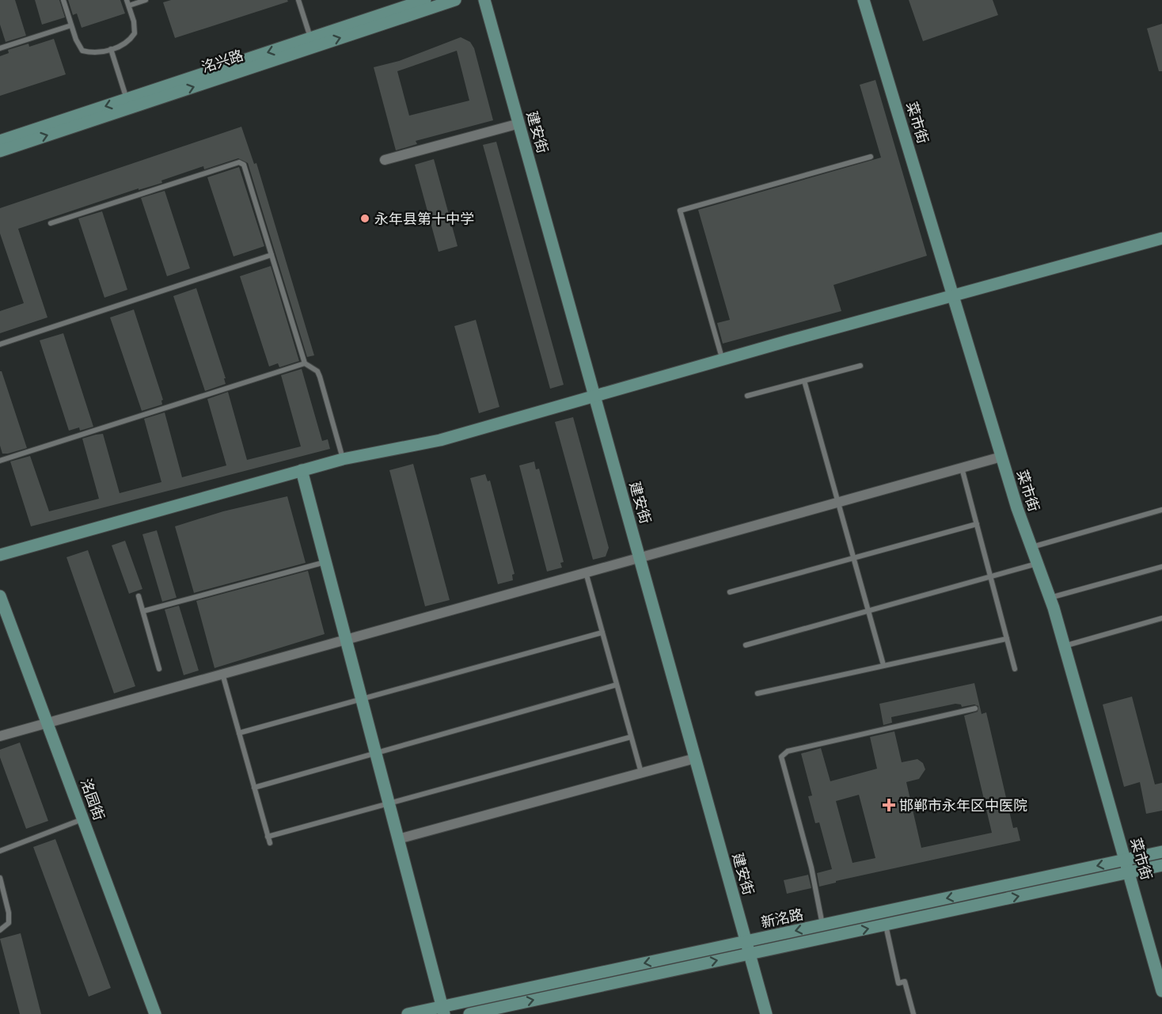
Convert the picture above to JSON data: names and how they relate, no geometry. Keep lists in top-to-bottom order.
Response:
{
  "streets": {
    "street": [
      "洺兴路",
      "菜市街",
      "建安街",
      "洺园街",
      "新洺路"
    ]
  },
  "crossings": [
    ["菜市街", "新洺路"],
    ["建安街", "新洺路"]
  ],
  "places": {
    "other": ["永年县第十中学"],
    "health": ["邯郸市永年区中医院"]
  }
}
